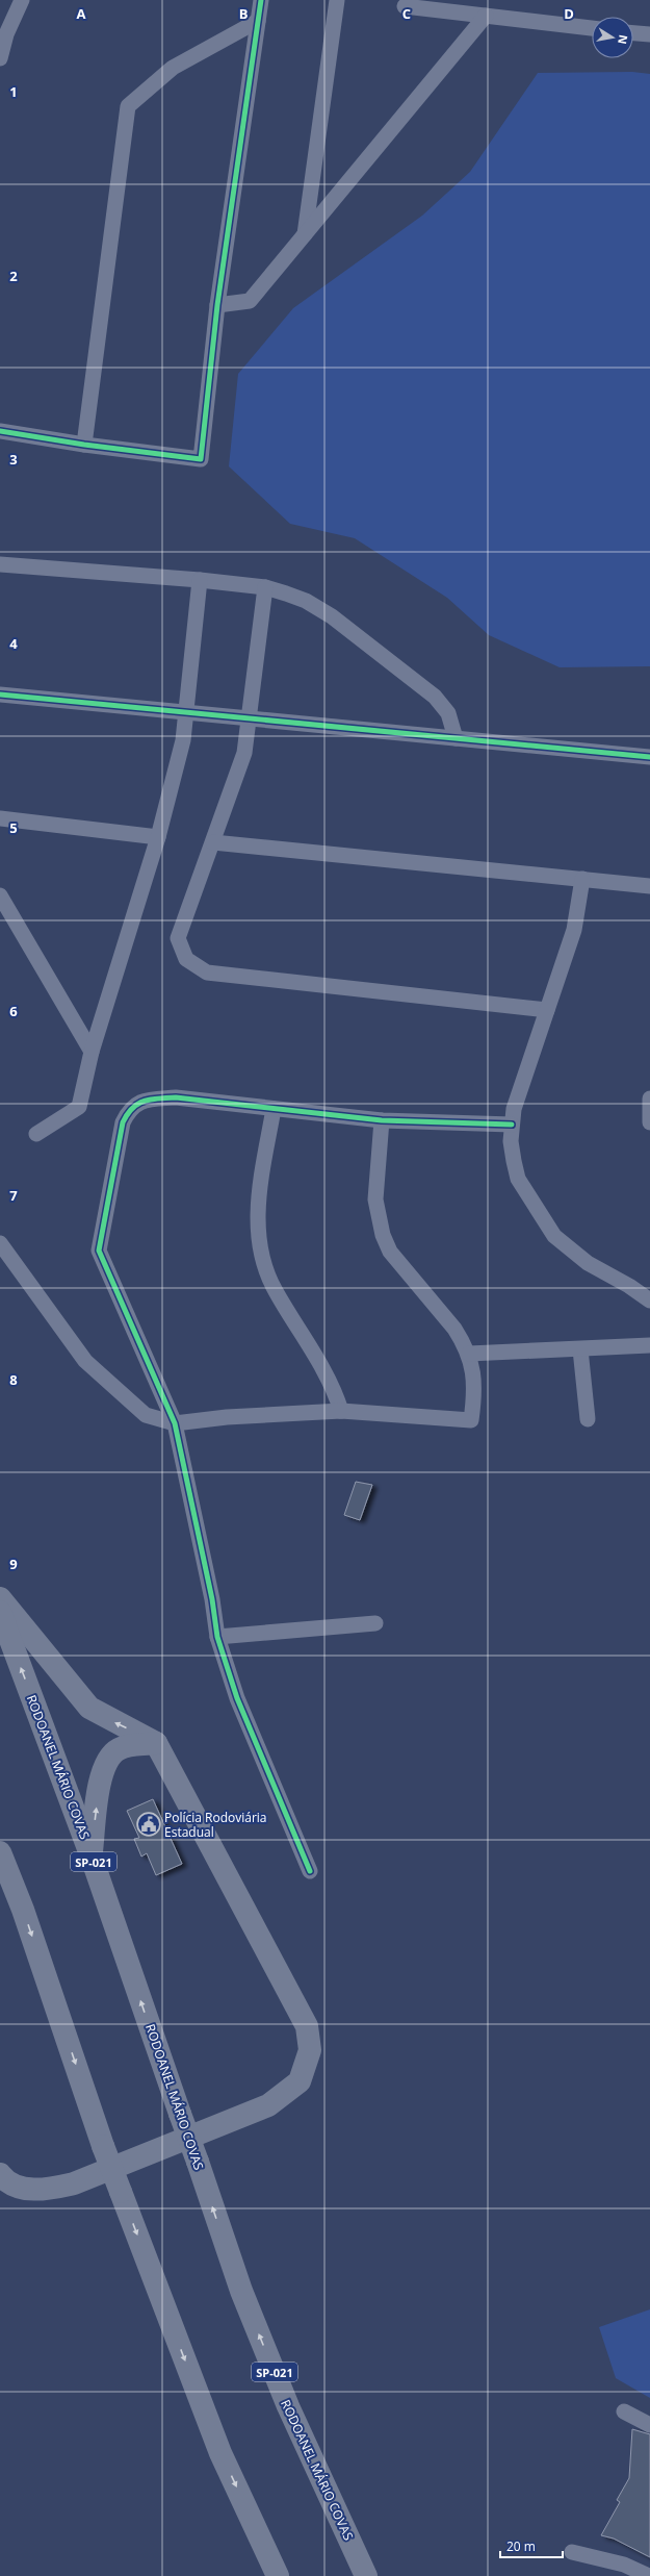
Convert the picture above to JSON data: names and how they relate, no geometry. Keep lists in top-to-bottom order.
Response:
{
  "streets": {
    "highway": ["RODOANEL MÁRIO COVAS", "SP-021"]
  },
  "places": {
    "public building": ["Polícia Rodoviária Estadual"]
  },
  "scale_bar": "20 m",
  "north": "right",
  "grid": {
    "columns": [
      "A",
      "B",
      "C",
      "D"
    ],
    "rows": [
      "1",
      "2",
      "3",
      "4",
      "5",
      "6",
      "7",
      "8",
      "9"
    ]
  }
}
